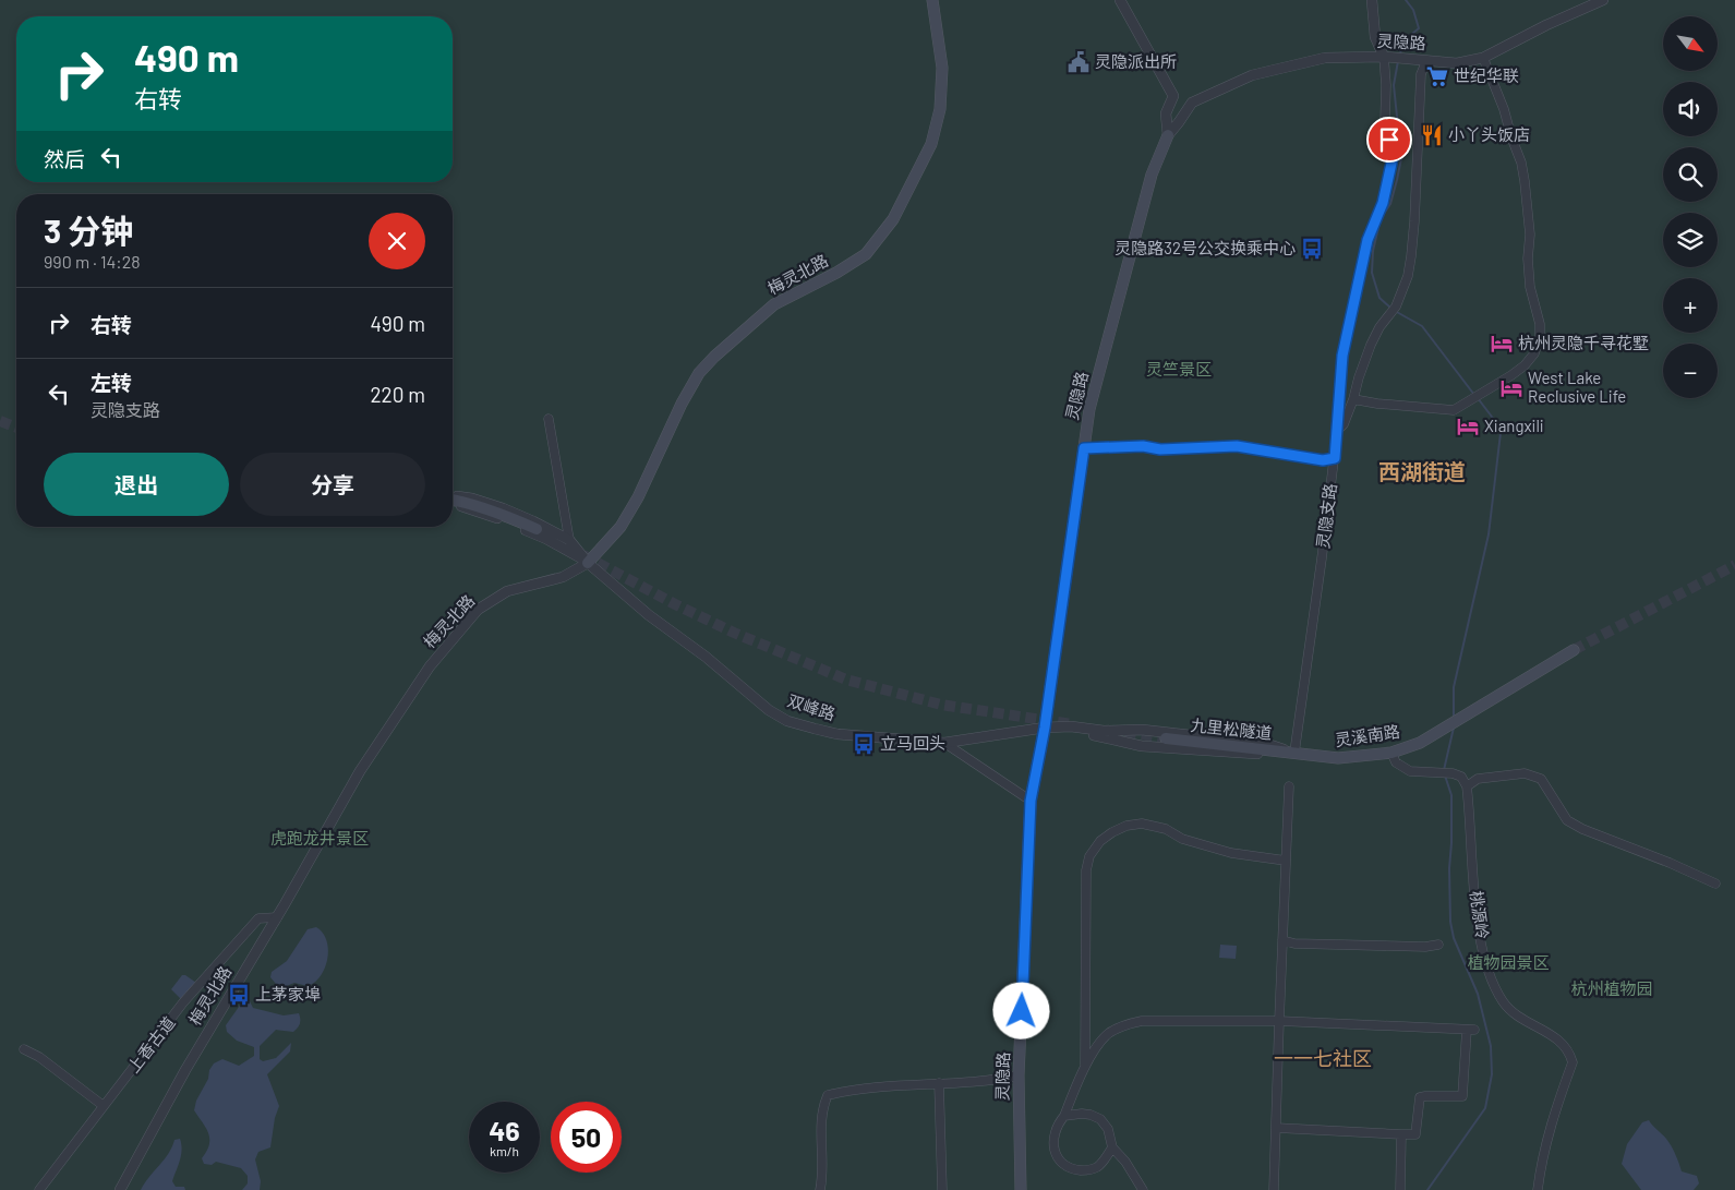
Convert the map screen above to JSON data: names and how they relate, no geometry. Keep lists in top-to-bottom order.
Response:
{
  "streets": {
    "main road": [
      "灵隐路",
      "梅灵北路",
      "九里松隧道",
      "灵溪南路"
    ],
    "street": [
      "灵隐支路",
      "双峰路",
      "桃源岭",
      "上香古道"
    ]
  },
  "crossings": [
    ["灵隐路", "灵隐支路"],
    ["灵隐路", "双峰路"],
    ["梅灵北路", "双峰路"],
    ["梅灵北路", "上香古道"],
    ["灵隐支路", "九里松隧道"],
    ["灵隐支路", "灵溪南路"],
    ["九里松隧道", "灵溪南路"]
  ],
  "districts": ["西湖街道", "一一七社区"],
  "parks": [
    "灵竺景区",
    "虎跑龙井景区",
    "植物园景区",
    "杭州植物园"
  ],
  "places": {
    "public building": ["灵隐派出所"],
    "supermarket": ["世纪华联"],
    "restaurant": ["小丫头饭店"],
    "bus stop": ["灵隐路32号公交换乘中心", "立马回头", "上茅家埠"],
    "hotel": ["杭州灵隐千寻花墅", "West Lake Reclusive Life", "Xiangxili"]
  },
  "north": "bottom right",
  "page": {
    "map_buttons": ["+", "−"],
    "turn": ["490 m", "右转"],
    "then": "然后",
    "heading": ["3 分钟", "990 m · 14:28"],
    "list": [
      {
        "name": "右转",
        "value": "490 m"
      },
      {
        "name": "左转",
        "note": "灵隐支路",
        "value": "220 m"
      }
    ],
    "buttons": ["退出", "分享"],
    "speed": "46 km/h",
    "limit": "50"
  }
}
